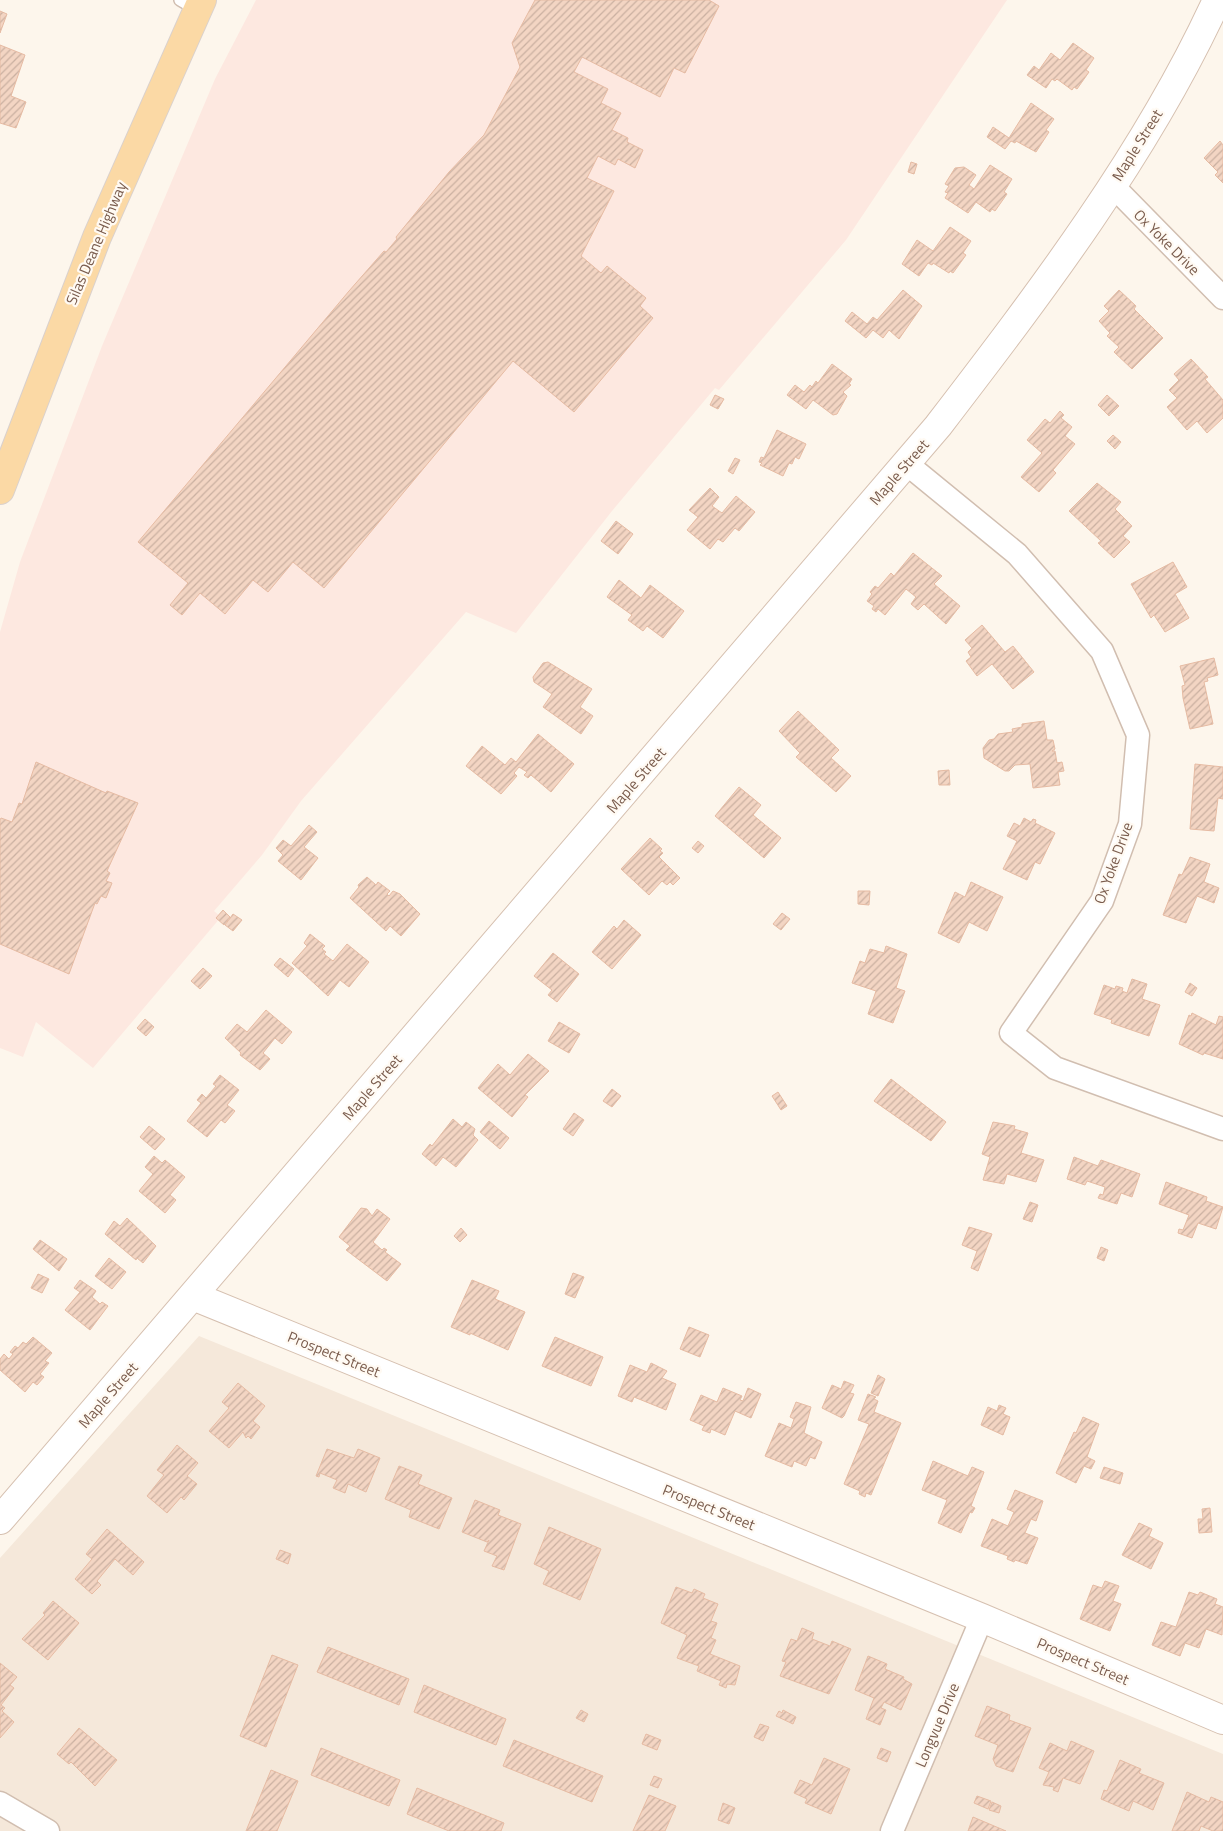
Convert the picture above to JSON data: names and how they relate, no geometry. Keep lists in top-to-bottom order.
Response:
{
  "streets": {
    "main road": ["Maple Street", "Silas Deane Highway", "Prospect Street"],
    "street": ["Ox Yoke Drive", "Longvue Drive"]
  },
  "crossings": [
    ["Maple Street", "Ox Yoke Drive"],
    ["Maple Street", "Prospect Street"],
    ["Prospect Street", "Longvue Drive"]
  ]
}
